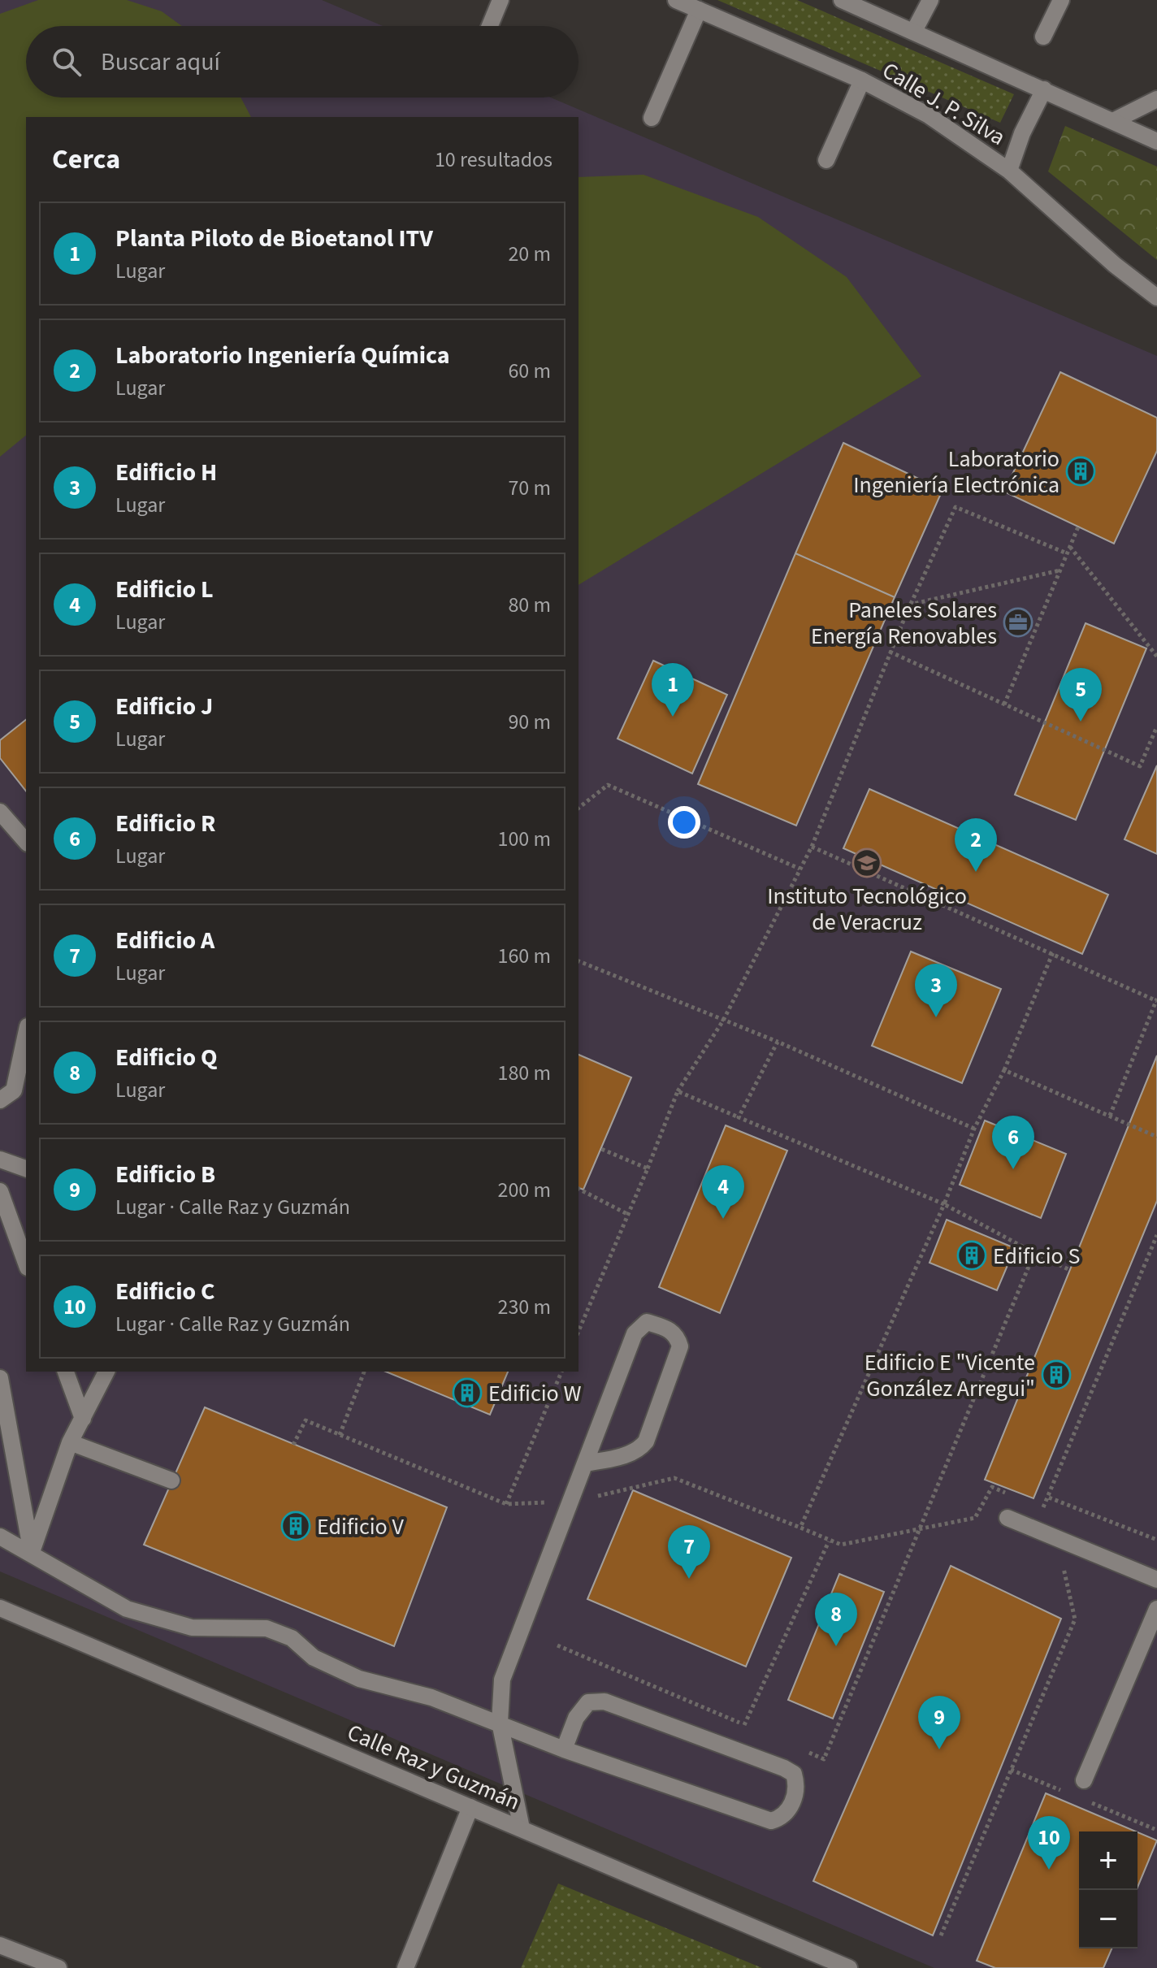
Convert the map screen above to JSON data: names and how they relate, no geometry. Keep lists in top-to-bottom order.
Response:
{
  "streets": {
    "street": ["Calle J. P. Silva", "Calle Raz y Guzmán"]
  },
  "places": {
    "building": [
      "Laboratorio Ingeniería Electrónica",
      "Edificio S",
      "Edificio E \"Vicente González Arregui\"",
      "Edificio W",
      "Edificio V"
    ],
    "office": ["Paneles Solares Energía Renovables"],
    "school or university": ["Instituto Tecnológico de Veracruz"]
  },
  "page": {
    "search": "Buscar aquí",
    "heading": ["Cerca", "10 resultados"],
    "list": [
      {
        "mark": "1",
        "name": "Planta Piloto de Bioetanol ITV",
        "note": "Lugar",
        "value": "20 m"
      },
      {
        "mark": "2",
        "name": "Laboratorio Ingeniería Química",
        "note": "Lugar",
        "value": "60 m"
      },
      {
        "mark": "3",
        "name": "Edificio H",
        "note": "Lugar",
        "value": "70 m"
      },
      {
        "mark": "4",
        "name": "Edificio L",
        "note": "Lugar",
        "value": "80 m"
      },
      {
        "mark": "5",
        "name": "Edificio J",
        "note": "Lugar",
        "value": "90 m"
      },
      {
        "mark": "6",
        "name": "Edificio R",
        "note": "Lugar",
        "value": "100 m"
      },
      {
        "mark": "7",
        "name": "Edificio A",
        "note": "Lugar",
        "value": "160 m"
      },
      {
        "mark": "8",
        "name": "Edificio Q",
        "note": "Lugar",
        "value": "180 m"
      },
      {
        "mark": "9",
        "name": "Edificio B",
        "note": "Lugar · Calle Raz y Guzmán",
        "value": "200 m"
      },
      {
        "mark": "10",
        "name": "Edificio C",
        "note": "Lugar · Calle Raz y Guzmán",
        "value": "230 m"
      }
    ],
    "pins": [
      "1",
      "5",
      "2",
      "3",
      "6",
      "4",
      "7",
      "8",
      "9",
      "10"
    ],
    "map_buttons": ["+", "−"]
  }
}
